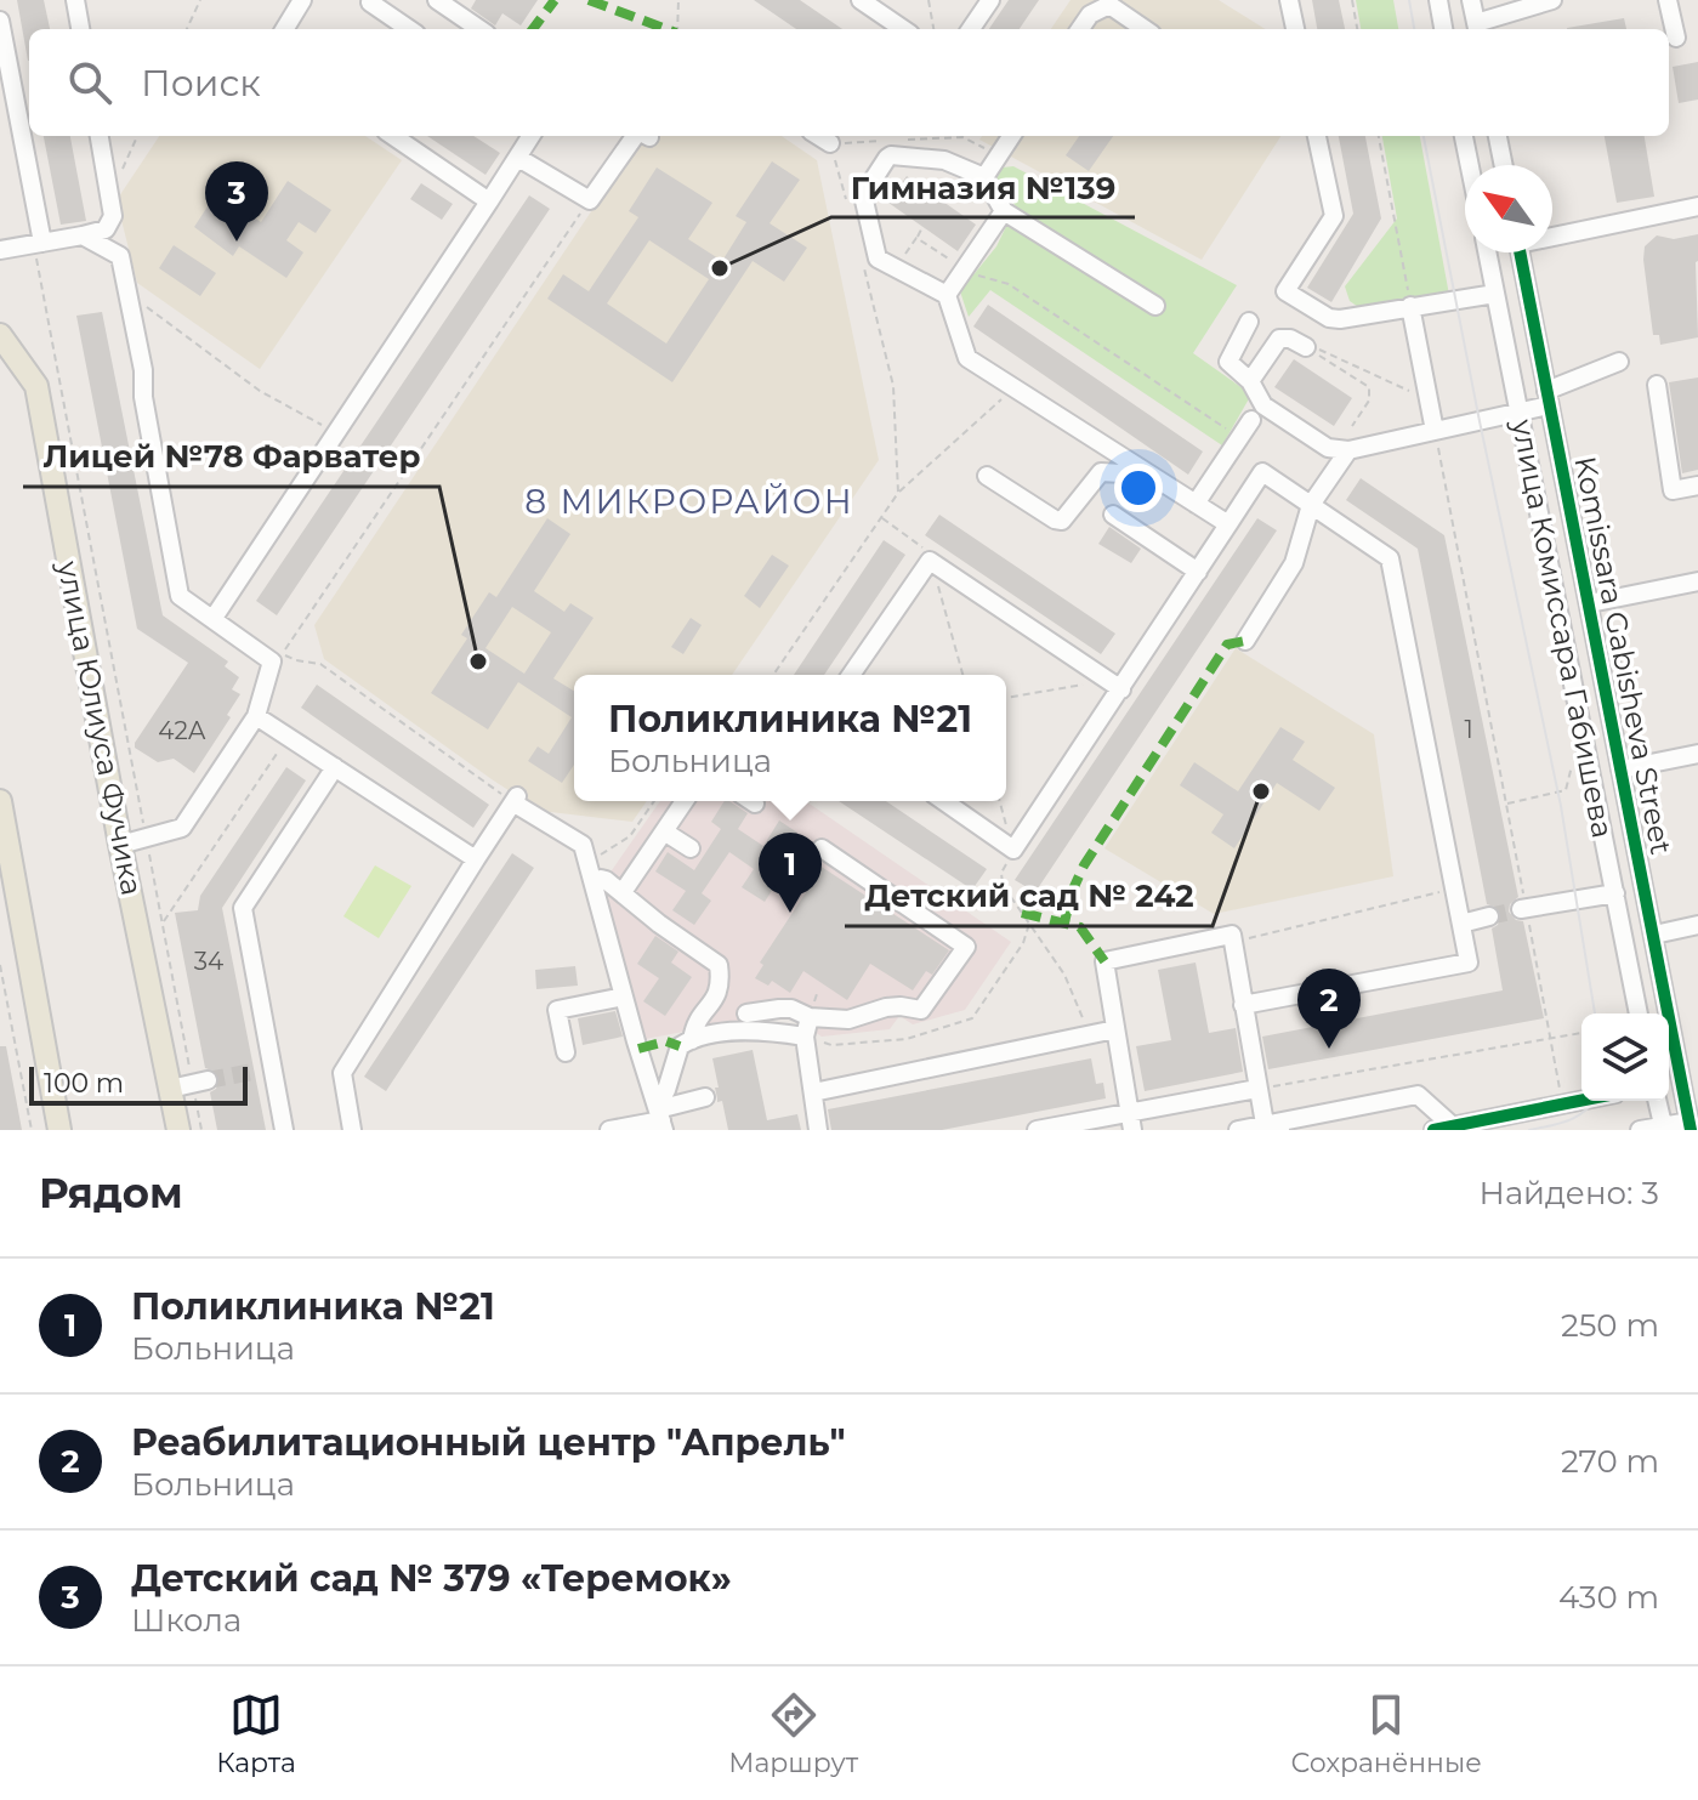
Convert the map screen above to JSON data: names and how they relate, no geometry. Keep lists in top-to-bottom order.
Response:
{
  "streets": {
    "main road": ["улица Юлиуса Фучика"],
    "street": ["улица Комиссара Габишева", "Komissara Gabisheva Street"]
  },
  "districts": ["8 МИКРОРАЙОН"],
  "places": ["Гимназия №139", "Лицей №78 Фарватер", "Детский сад № 242"],
  "house_numbers": ["1", "42А", "34"],
  "scale_bar": "100 m",
  "north": "top left",
  "page": {
    "search": "Поиск",
    "pins": ["3", "1", "2"],
    "popup": ["Поликлиника №21", "Больница"],
    "scale": "100 m",
    "heading": ["Рядом", "Найдено: 3"],
    "list": [
      {
        "mark": "1",
        "name": "Поликлиника №21",
        "note": "Больница",
        "value": "250 m"
      },
      {
        "mark": "2",
        "name": "Реабилитационный центр \"Апрель\"",
        "note": "Больница",
        "value": "270 m"
      },
      {
        "mark": "3",
        "name": "Детский сад № 379 «Теремок»",
        "note": "Школа",
        "value": "430 m"
      }
    ],
    "nav": ["Карта", "Маршрут", "Сохранённые"]
  }
}
